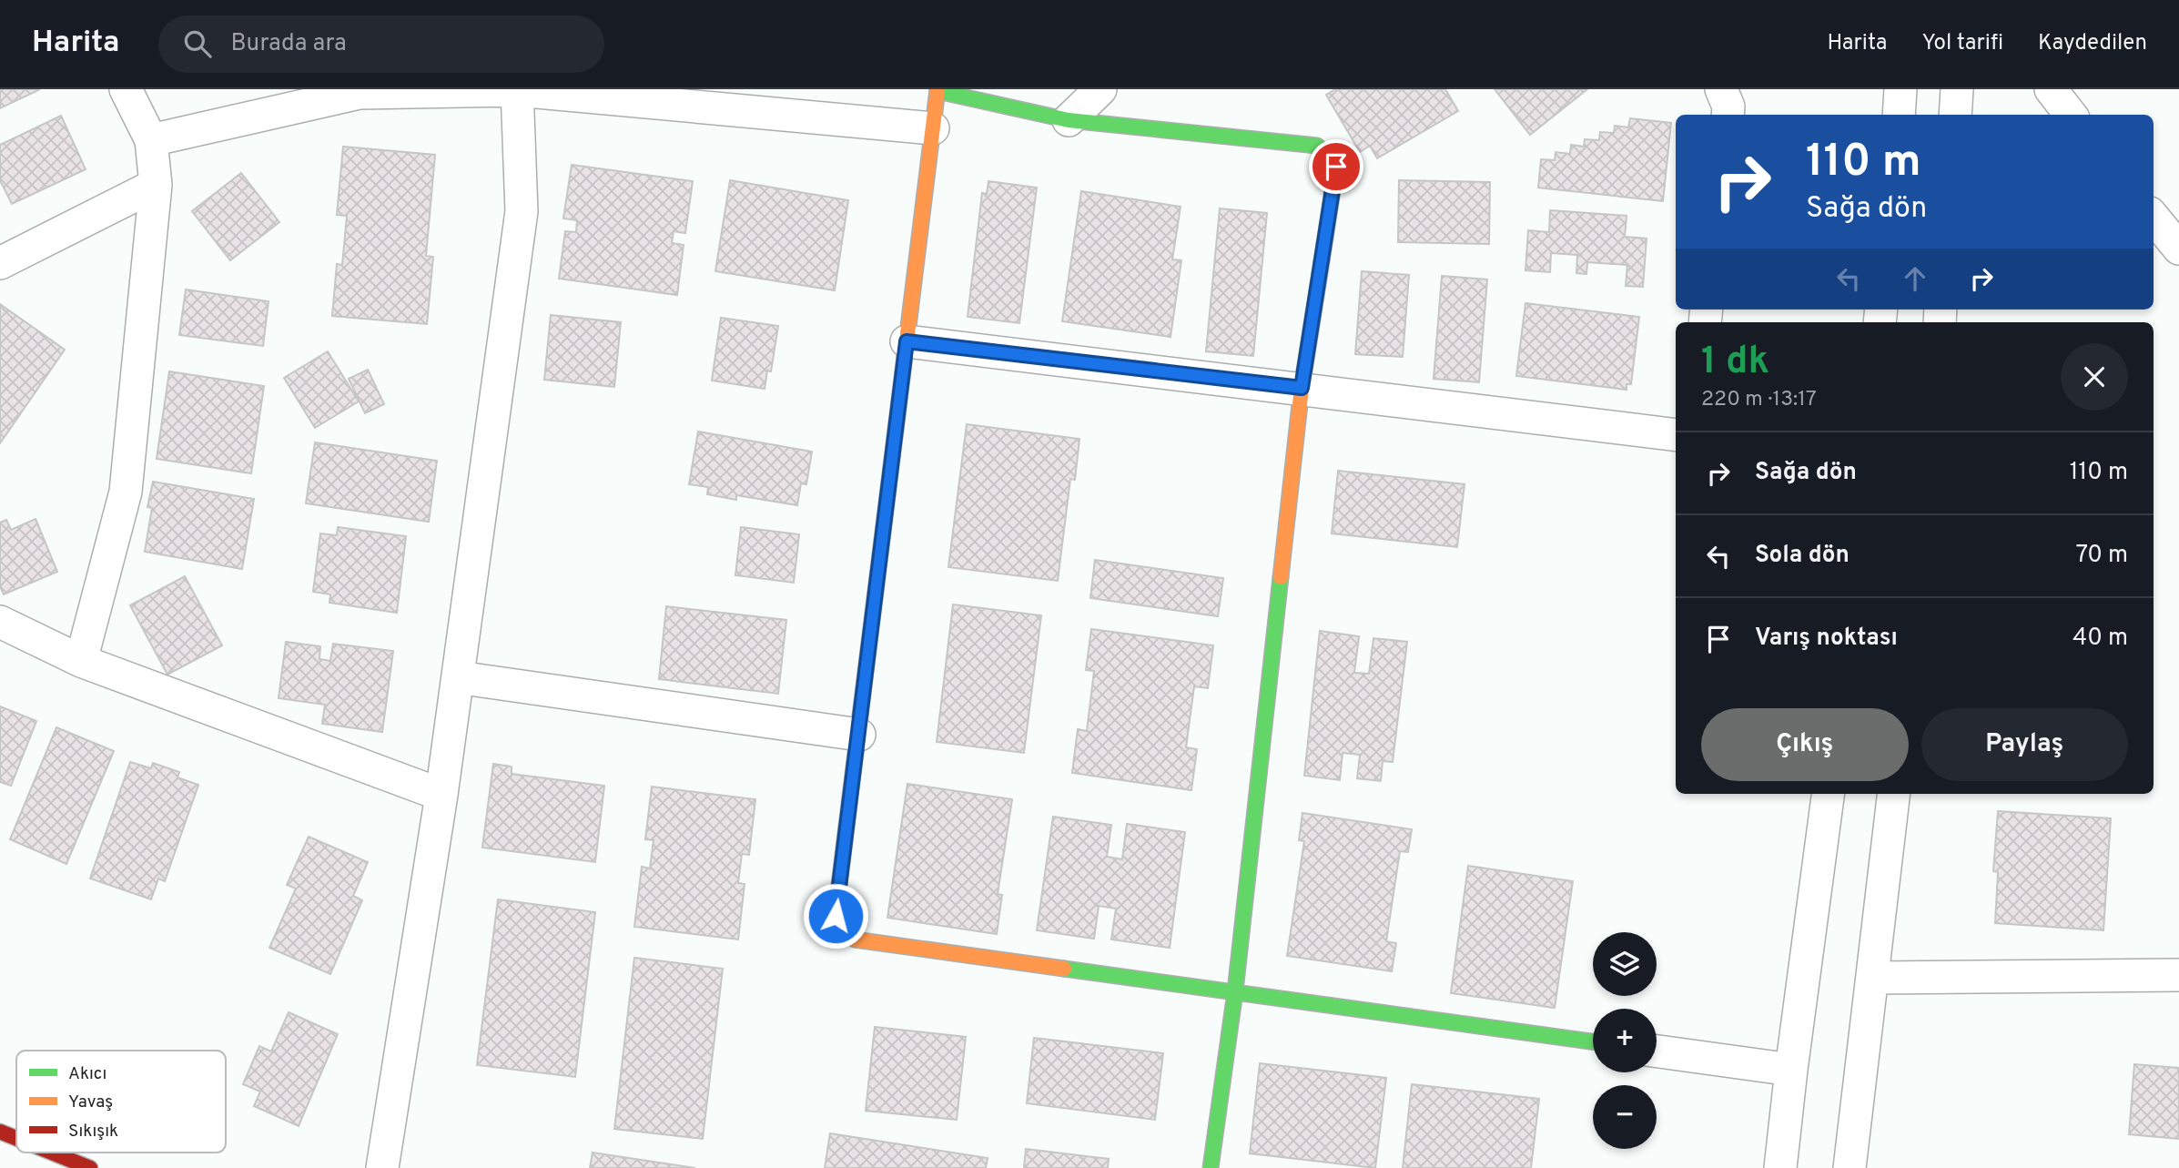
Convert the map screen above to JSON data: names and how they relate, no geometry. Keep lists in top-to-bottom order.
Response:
{
  "legend": ["Akıcı", "Yavaş", "Sıkışık"],
  "page": {
    "header": "Harita",
    "search": "Burada ara",
    "nav": ["Harita", "Yol tarifi", "Kaydedilen"],
    "turn": ["110 m", "Sağa dön"],
    "heading": ["1 dk", "220 m · 13:17"],
    "list": [
      {
        "name": "Sağa dön",
        "value": "110 m"
      },
      {
        "name": "Sola dön",
        "value": "70 m"
      },
      {
        "name": "Varış noktası",
        "value": "40 m"
      }
    ],
    "buttons": ["Çıkış", "Paylaş"],
    "map_buttons": ["+", "−"]
  }
}
